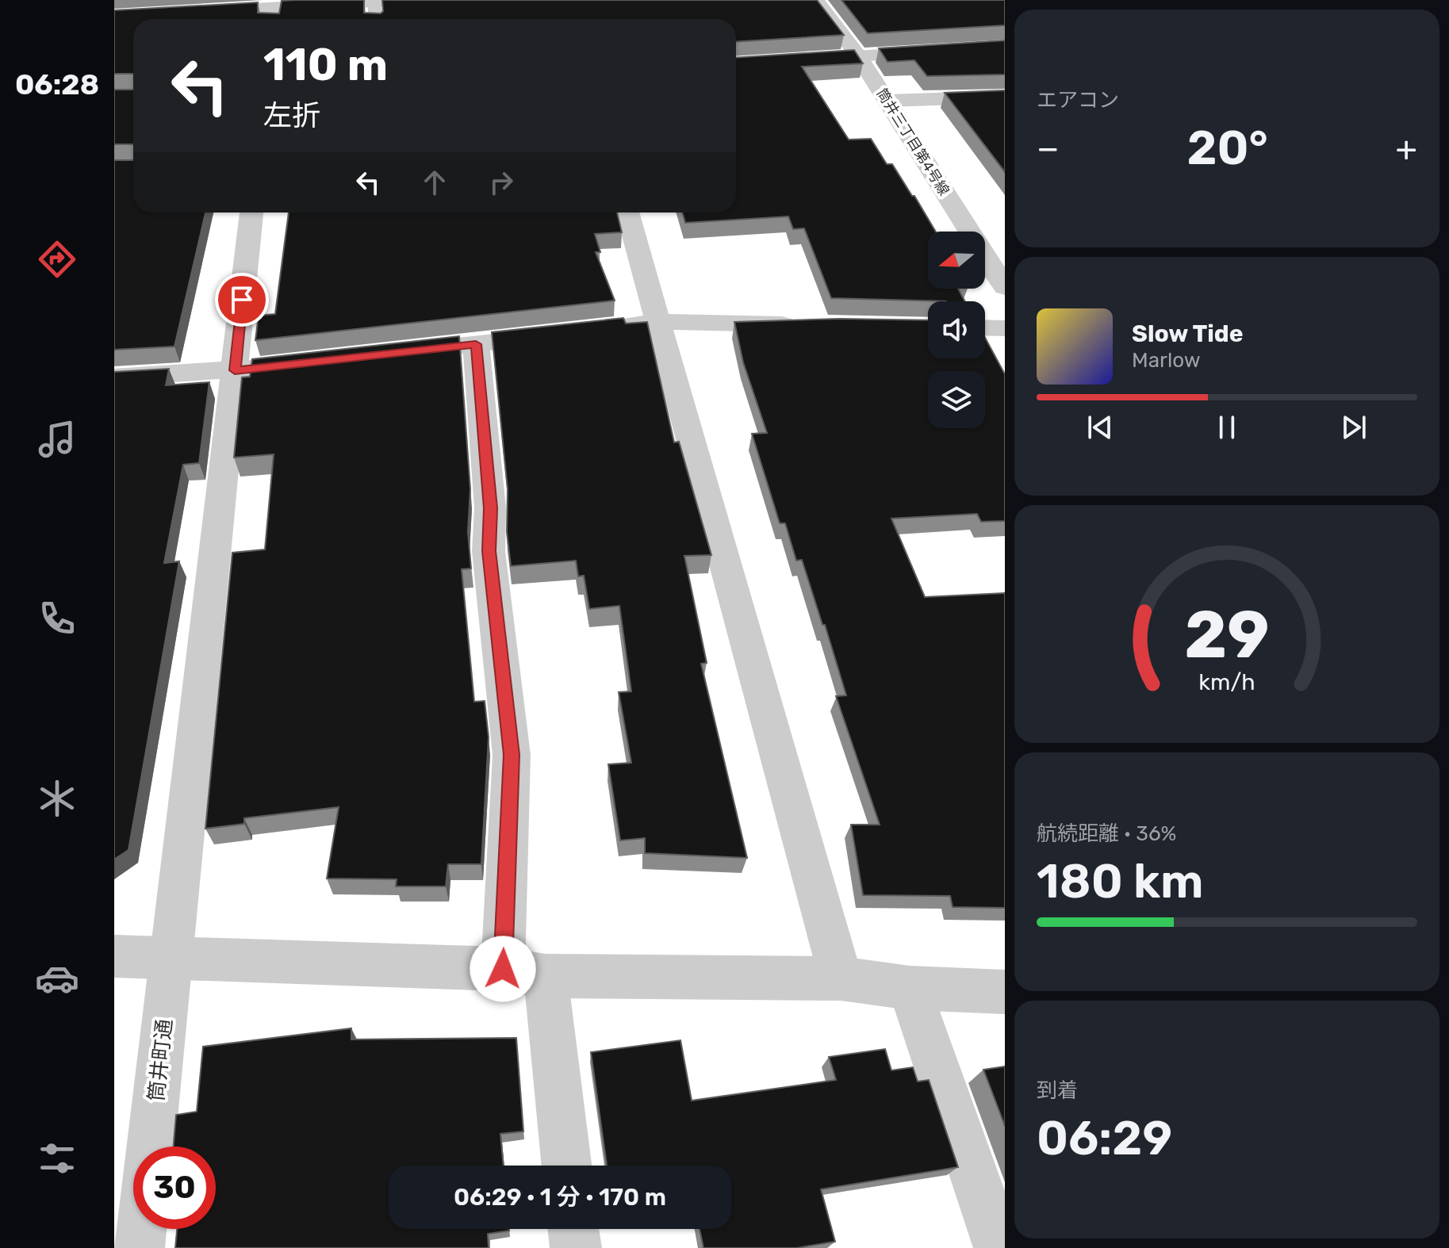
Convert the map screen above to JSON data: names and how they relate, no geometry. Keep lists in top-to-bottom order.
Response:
{
  "streets": {
    "street": ["筒井三丁目第4号線", "筒井町通"]
  },
  "north": "left",
  "page": {
    "tabs": "06:28",
    "tile": [
      "エアコン",
      ["航続距離 · 36%", "180 km"],
      ["到着", "06:29"]
    ],
    "turn": ["110 m", "左折"],
    "heat": ["−", "20°", "+"],
    "song": ["Slow Tide", "Marlow"],
    "limit": "30",
    "trip": "06:29 · 1 分 · 170 m",
    "gauge": ["29", "km/h"]
  }
}
